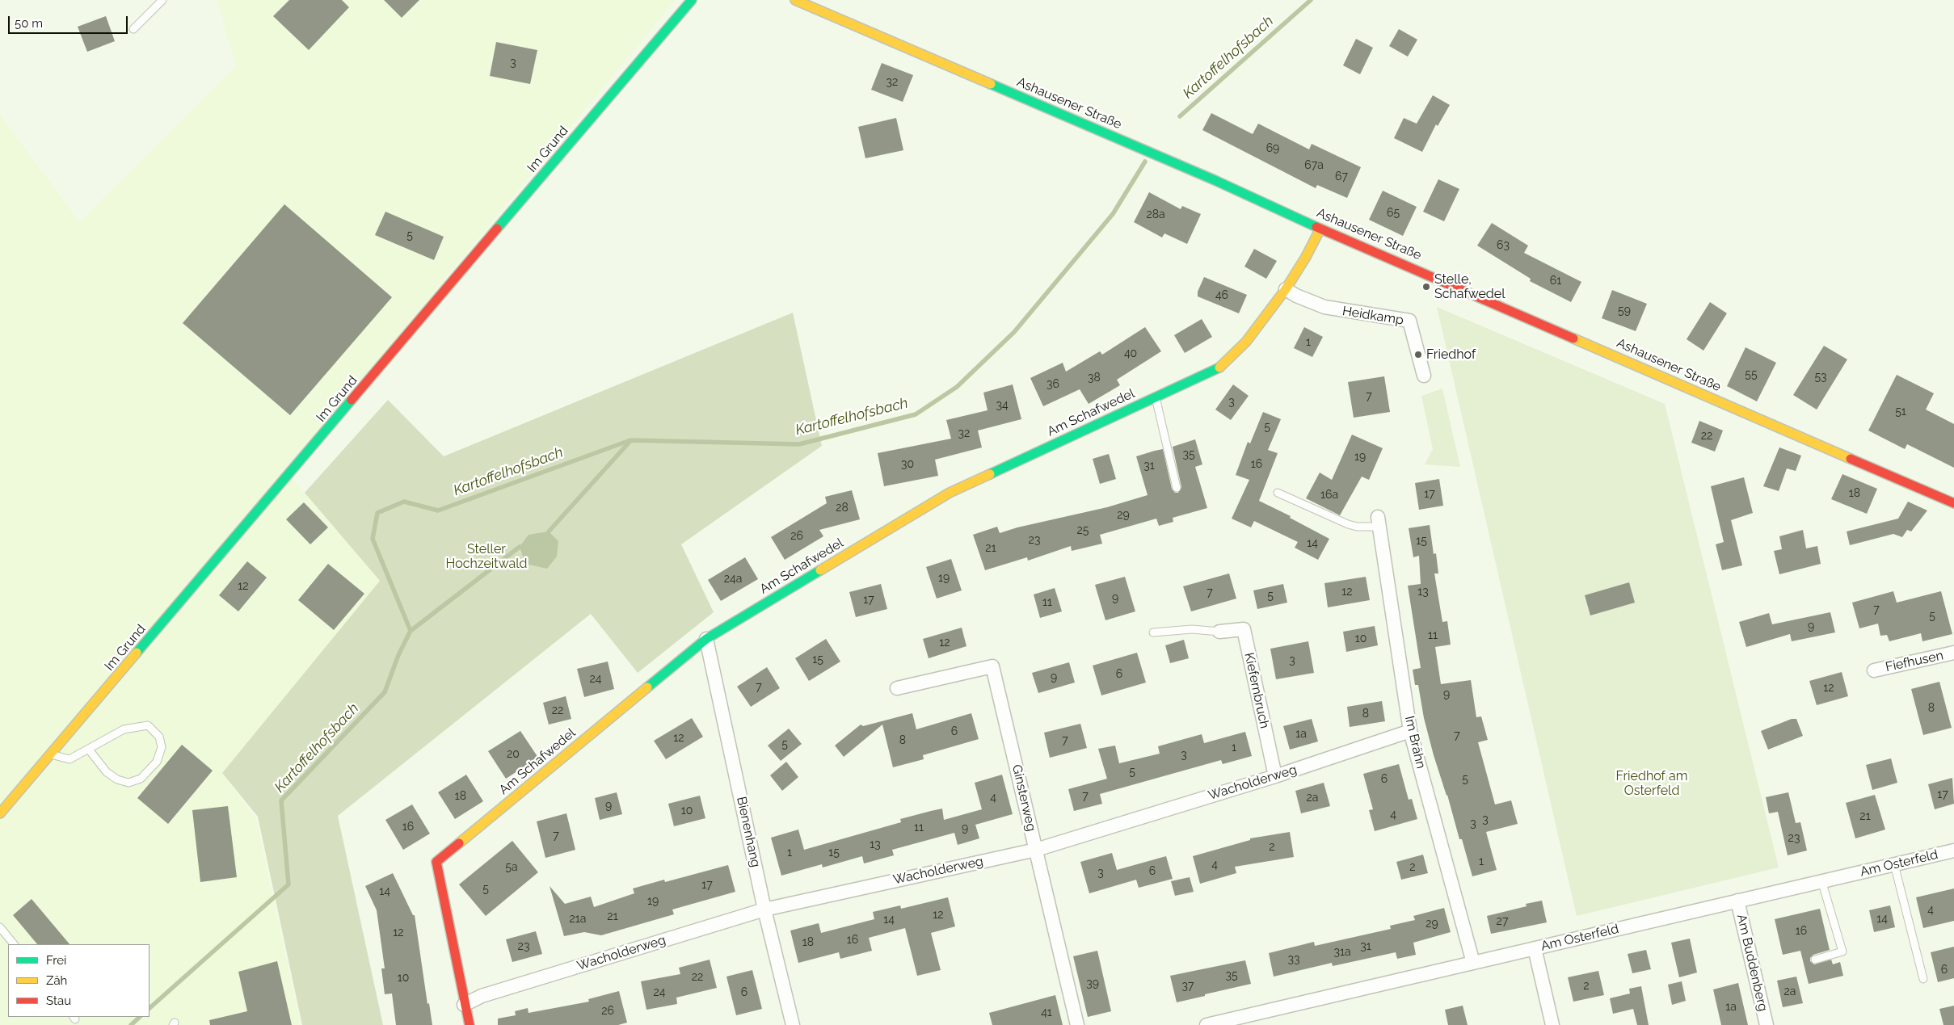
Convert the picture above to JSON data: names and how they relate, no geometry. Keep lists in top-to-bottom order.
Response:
{
  "streets": {
    "street": [
      "Ashausener Straße",
      "Im Grund",
      "Heidkamp",
      "Am Schafwedel",
      "Fiefhusen",
      "Kiefernbruch",
      "Im Brähn",
      "Wacholderweg",
      "Ginsterweg",
      "Bienenhang",
      "Am Osterfeld",
      "Am Buddenberg"
    ]
  },
  "crossings": [
    ["Ashausener Straße", "Am Schafwedel"],
    ["Heidkamp", "Am Schafwedel"],
    ["Am Schafwedel", "Wacholderweg"],
    ["Am Schafwedel", "Bienenhang"],
    ["Kiefernbruch", "Wacholderweg"],
    ["Im Brähn", "Wacholderweg"],
    ["Im Brähn", "Am Osterfeld"],
    ["Wacholderweg", "Ginsterweg"],
    ["Wacholderweg", "Bienenhang"],
    ["Am Osterfeld", "Am Buddenberg"]
  ],
  "water": ["Kartoffelhofsbach"],
  "parks": ["Steller Hochzeitwald", "Friedhof am Osterfeld"],
  "places": ["Stelle, Schafwedel", "Friedhof"],
  "house_numbers": [
    "3",
    "32",
    "69",
    "67a",
    "67",
    "65",
    "28a",
    "5",
    "63",
    "61",
    "46",
    "59",
    "1",
    "40",
    "55",
    "53",
    "38",
    "36",
    "7",
    "3",
    "34",
    "51",
    "5",
    "32",
    "22",
    "35",
    "19",
    "30",
    "16",
    "31",
    "18",
    "17",
    "16a",
    "28",
    "29",
    "25",
    "26",
    "23",
    "15",
    "14",
    "21",
    "19",
    "24a",
    "12",
    "12",
    "13",
    "7",
    "5",
    "9",
    "17",
    "11",
    "7",
    "5",
    "9",
    "11",
    "10",
    "12",
    "15",
    "3",
    "6",
    "9",
    "24",
    "7",
    "12",
    "9",
    "8",
    "22",
    "8",
    "6",
    "1a",
    "7",
    "12",
    "8",
    "7",
    "5",
    "1",
    "20",
    "3",
    "5",
    "6",
    "5",
    "17",
    "18",
    "7",
    "4",
    "2a",
    "9",
    "10",
    "4",
    "21",
    "3",
    "3",
    "16",
    "11",
    "9",
    "7",
    "23",
    "13",
    "2",
    "1",
    "15",
    "1",
    "4",
    "5a",
    "2",
    "6",
    "3",
    "17",
    "5",
    "14",
    "19",
    "4",
    "12",
    "21",
    "21a",
    "14",
    "14",
    "27",
    "29",
    "16",
    "12",
    "16",
    "18",
    "23",
    "31",
    "31a",
    "33",
    "6",
    "35",
    "22",
    "10",
    "39",
    "37",
    "2",
    "2a",
    "24",
    "6",
    "1a",
    "26",
    "41"
  ],
  "legend": ["Frei", "Zäh", "Stau"],
  "scale_bar": "50 m"
}
